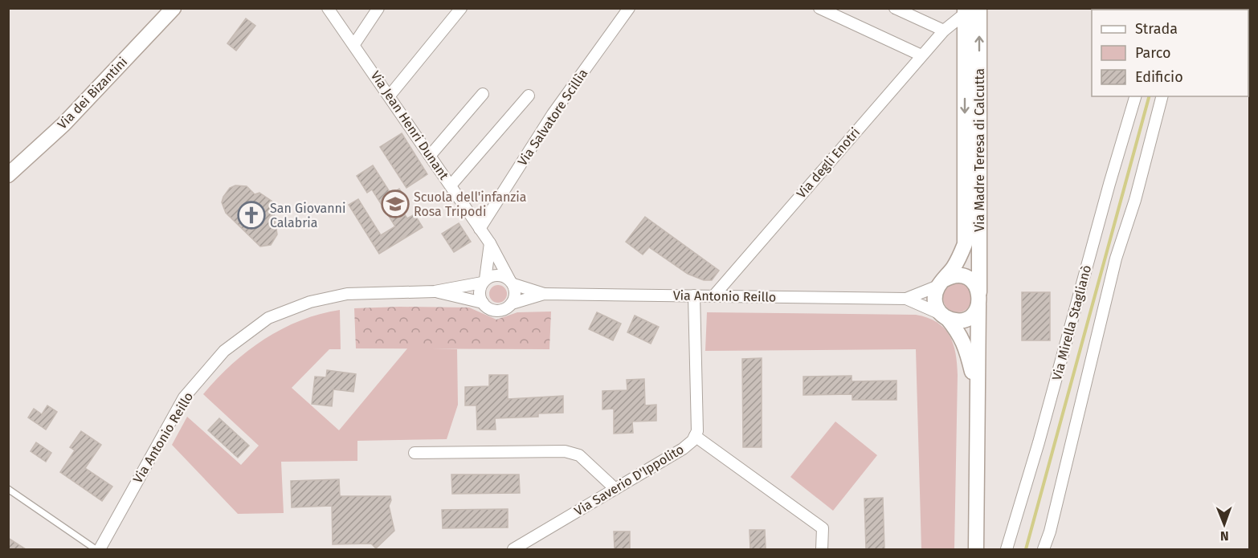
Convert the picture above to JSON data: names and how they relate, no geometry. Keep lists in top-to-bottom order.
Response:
{
  "streets": {
    "main road": ["Via dei Bizantini", "Via Madre Teresa di Calcutta", "Via Antonio Reillo"],
    "street": [
      "Via Salvatore Scillìa",
      "Via Jean Henri Dunant",
      "Via degli Enotri",
      "Via Mirella Staglianò",
      "Via Saverio D'Ippolito"
    ]
  },
  "crossings": [
    ["Via Salvatore Scillìa", "Via Jean Henri Dunant"],
    ["Via Jean Henri Dunant", "Via Antonio Reillo"],
    ["Via Madre Teresa di Calcutta", "Via degli Enotri"],
    ["Via Madre Teresa di Calcutta", "Via Antonio Reillo"],
    ["Via degli Enotri", "Via Antonio Reillo"],
    ["Via Antonio Reillo", "Via Saverio D'Ippolito"]
  ],
  "places": {
    "school or university": ["Scuola dell'infanzia Rosa Tripodi"],
    "church": ["San Giovanni Calabria"]
  },
  "legend": ["Strada", "Parco", "Edificio"],
  "north": "bottom"
}
